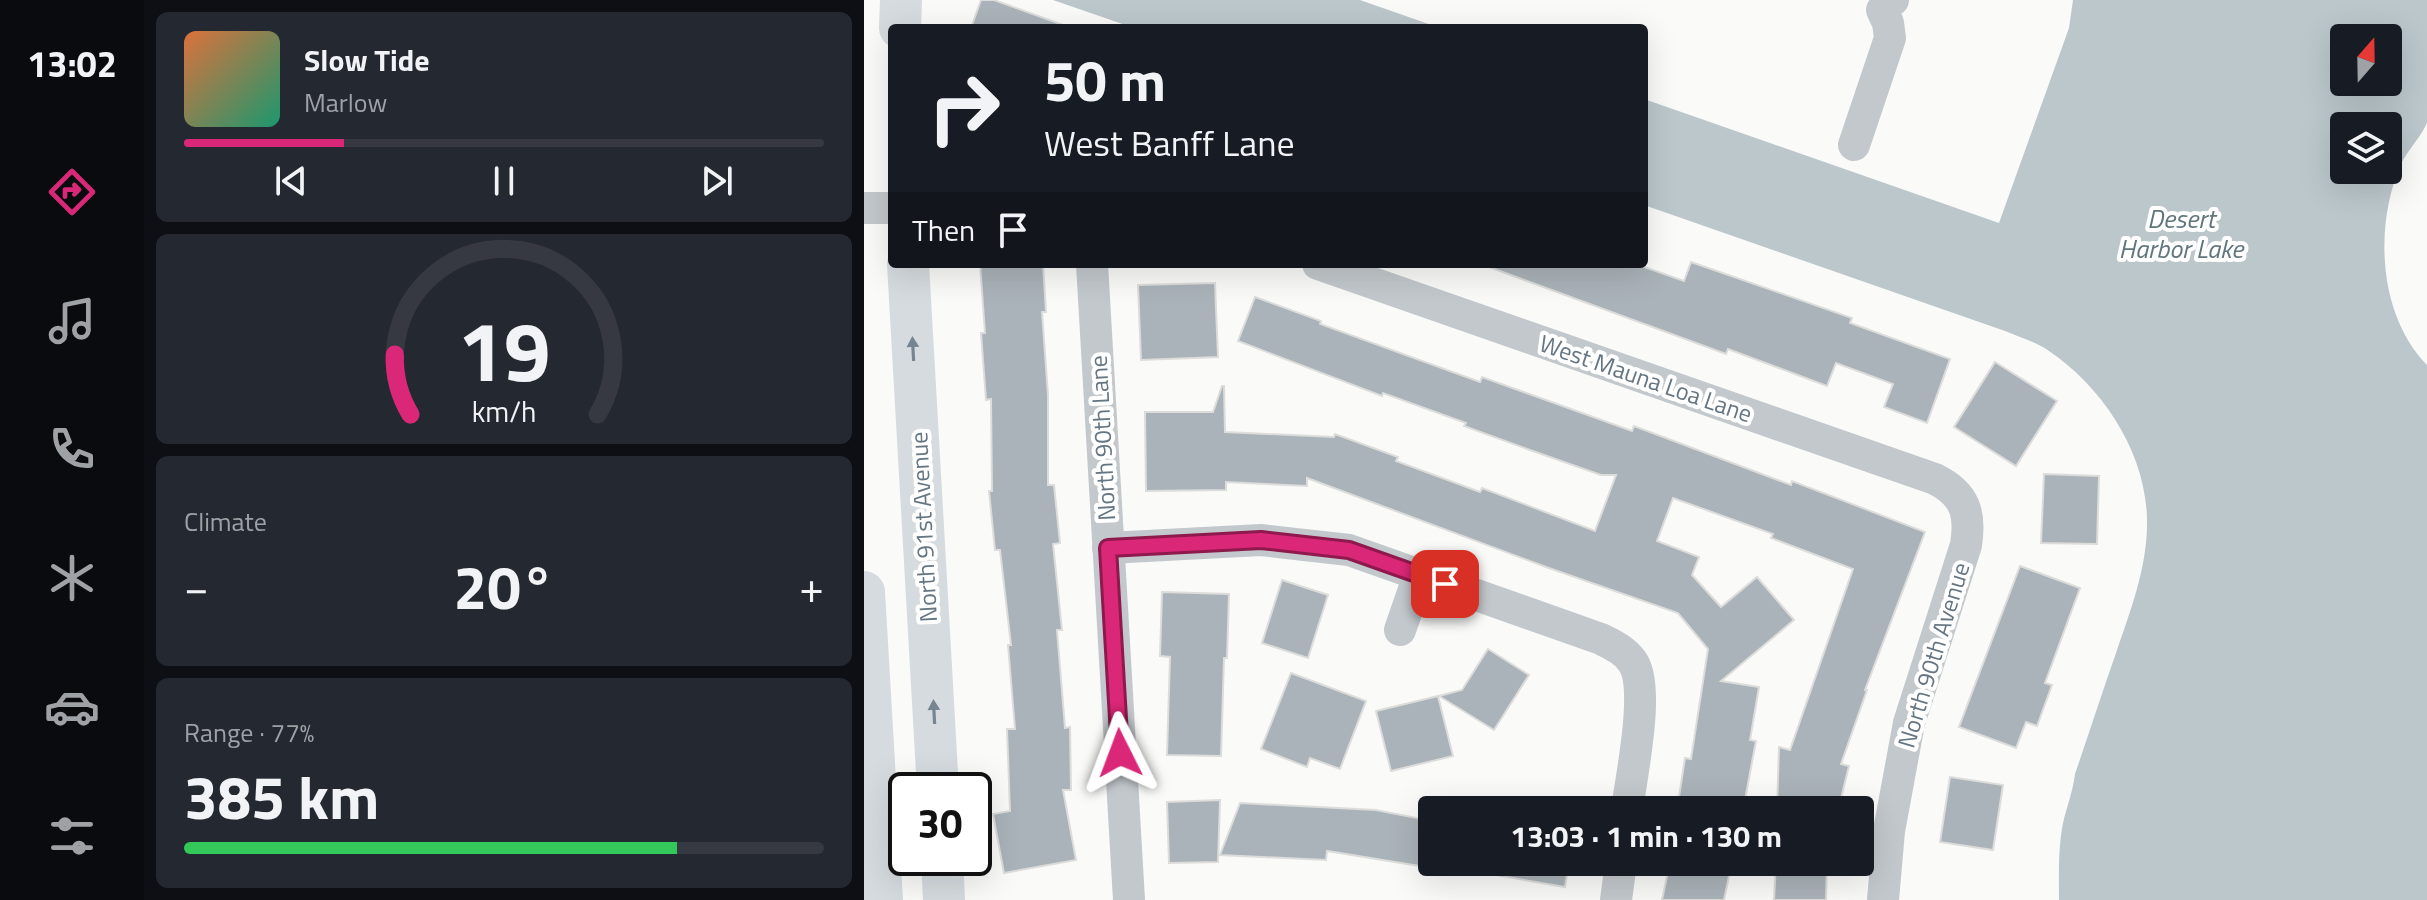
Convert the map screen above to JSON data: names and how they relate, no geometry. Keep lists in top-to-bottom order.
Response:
{
  "streets": {
    "main road": ["North 91st Avenue"],
    "street": ["West Mauna Loa Lane", "North 90th Lane", "North 90th Avenue"]
  },
  "crossings": [
    ["West Mauna Loa Lane", "North 90th Avenue"]
  ],
  "water": ["Desert Harbor Lake"],
  "north": "top",
  "page": {
    "tabs": "13:02",
    "turn": ["50 m", "West Banff Lane"],
    "song": ["Slow Tide", "Marlow"],
    "then": "Then",
    "tile": [
      "Climate",
      ["Range · 77%", "385 km"]
    ],
    "heat": ["−", "20°", "+"],
    "limit": "30",
    "trip": "13:03 · 1 min · 130 m",
    "gauge": ["19", "km/h"]
  }
}
